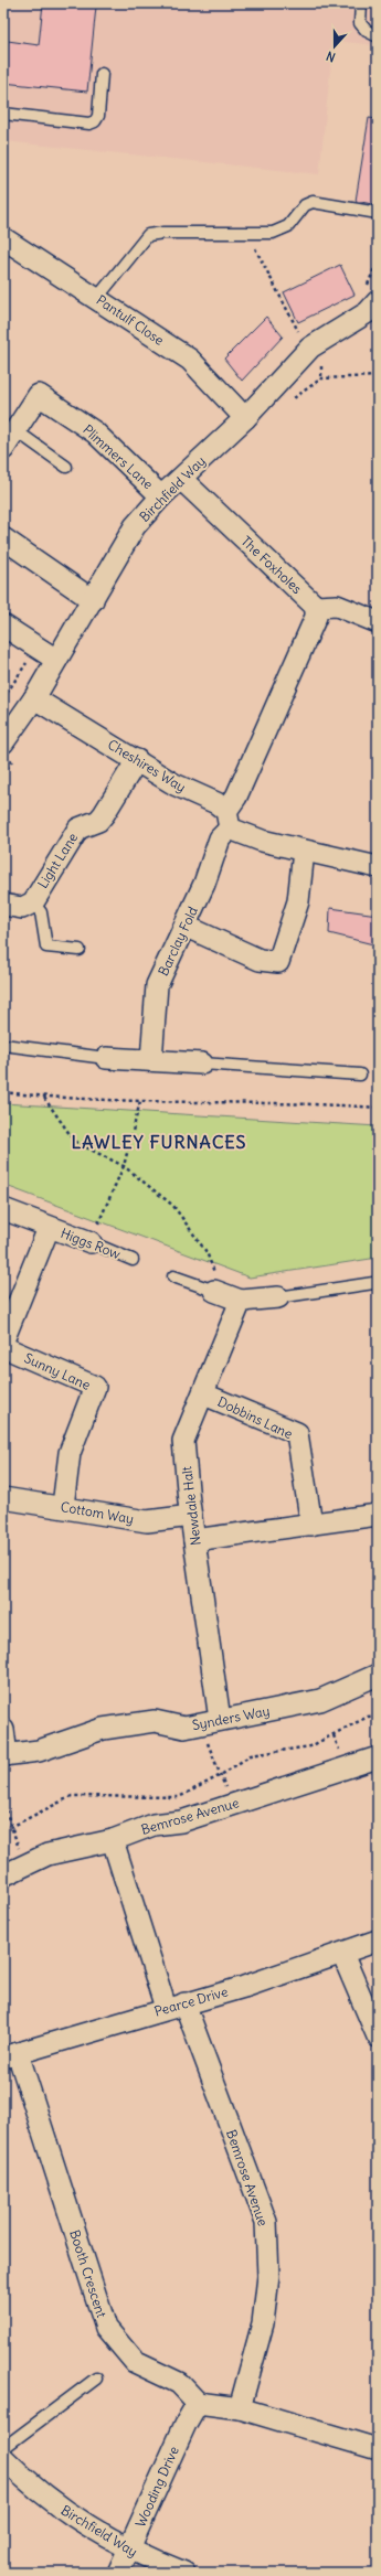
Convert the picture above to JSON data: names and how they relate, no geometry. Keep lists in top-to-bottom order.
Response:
{
  "streets": {
    "street": [
      "Pantulf Close",
      "Plimmers Lane",
      "Birchfield Way",
      "The Foxholes",
      "Cheshires Way",
      "Light Lane",
      "Barclay Fold",
      "Higgs Row",
      "Sunny Lane",
      "Dobbins Lane",
      "Newdale Halt",
      "Cottom Way",
      "Synders Way",
      "Bemrose Avenue",
      "Pearce Drive",
      "Booth Crescent",
      "Wooding Drive"
    ]
  },
  "crossings": [
    ["Pantulf Close", "Birchfield Way"],
    ["Plimmers Lane", "Birchfield Way"],
    ["Birchfield Way", "The Foxholes"],
    ["Birchfield Way", "Cheshires Way"],
    ["Birchfield Way", "Wooding Drive"],
    ["The Foxholes", "Barclay Fold"],
    ["Cheshires Way", "Light Lane"],
    ["Cheshires Way", "Barclay Fold"],
    ["Sunny Lane", "Cottom Way"],
    ["Dobbins Lane", "Newdale Halt"],
    ["Newdale Halt", "Cottom Way"],
    ["Newdale Halt", "Synders Way"],
    ["Bemrose Avenue", "Pearce Drive"],
    ["Pearce Drive", "Booth Crescent"],
    ["Booth Crescent", "Wooding Drive"]
  ],
  "districts": ["LAWLEY FURNACES"],
  "north": "bottom"
}
